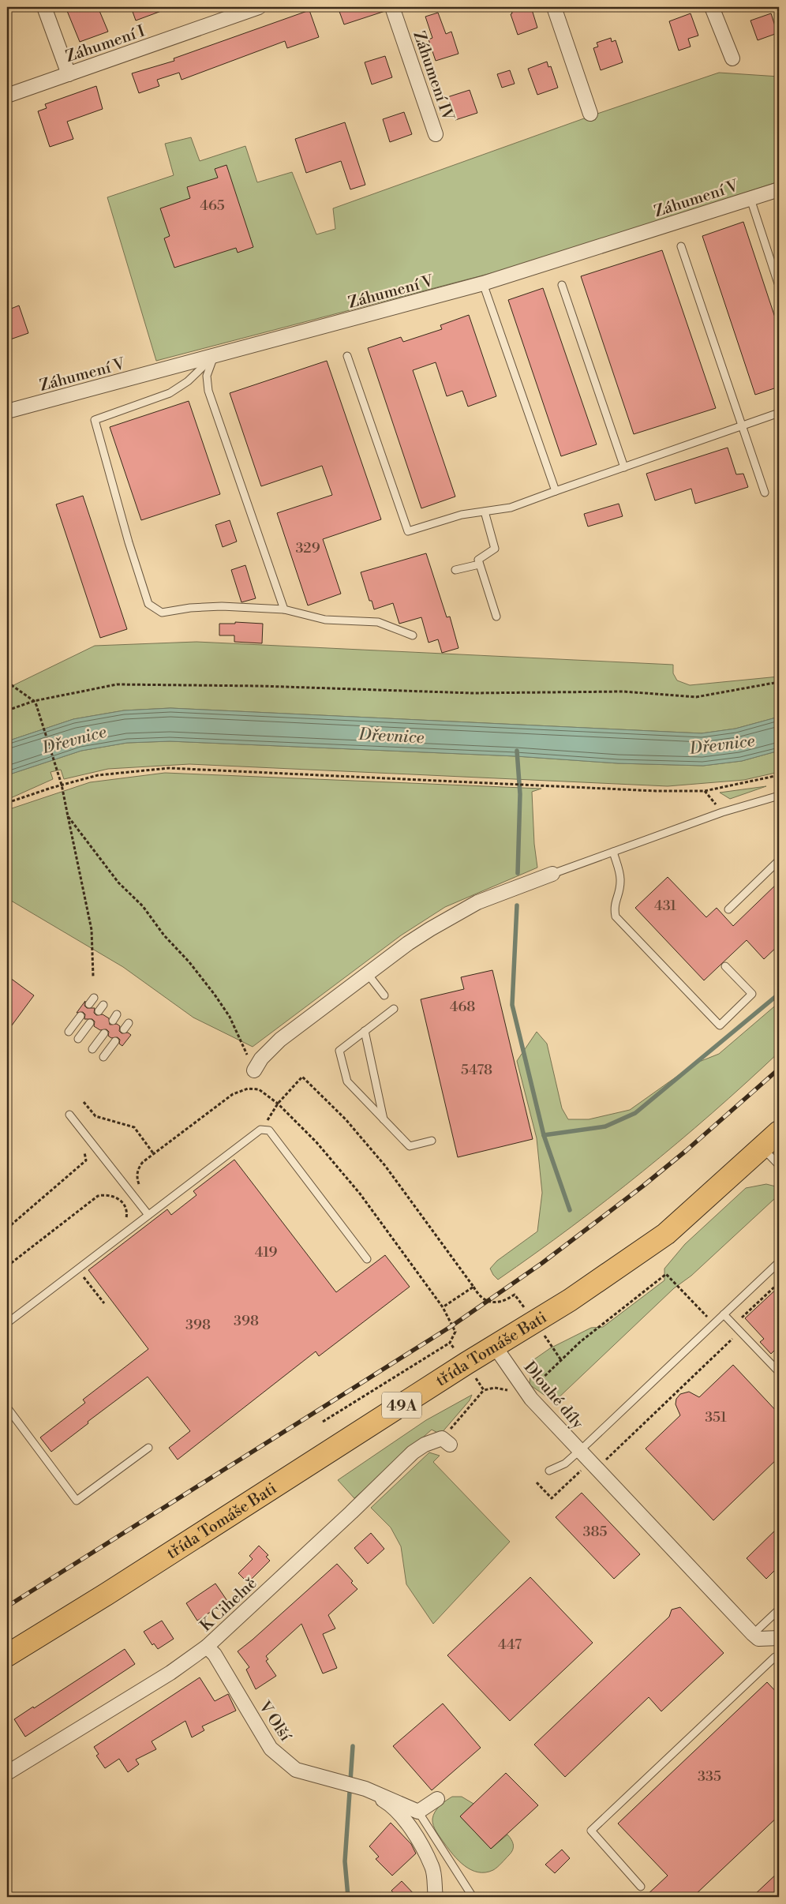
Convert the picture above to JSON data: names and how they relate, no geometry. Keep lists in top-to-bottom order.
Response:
{
  "streets": {
    "main road": ["třída Tomáše Bati", "49A"],
    "street": [
      "Záhumení I",
      "Záhumení IV",
      "Záhumení V",
      "Dlouhé díly",
      "K Cihelně",
      "V Olší"
    ]
  },
  "crossings": [
    ["třída Tomáše Bati", "Dlouhé díly"],
    ["K Cihelně", "V Olší"]
  ],
  "water": ["Dřevnice"],
  "house_numbers": [
    "465",
    "329",
    "431",
    "468",
    "5478",
    "419",
    "398",
    "398",
    "351",
    "385",
    "447",
    "335"
  ]
}
